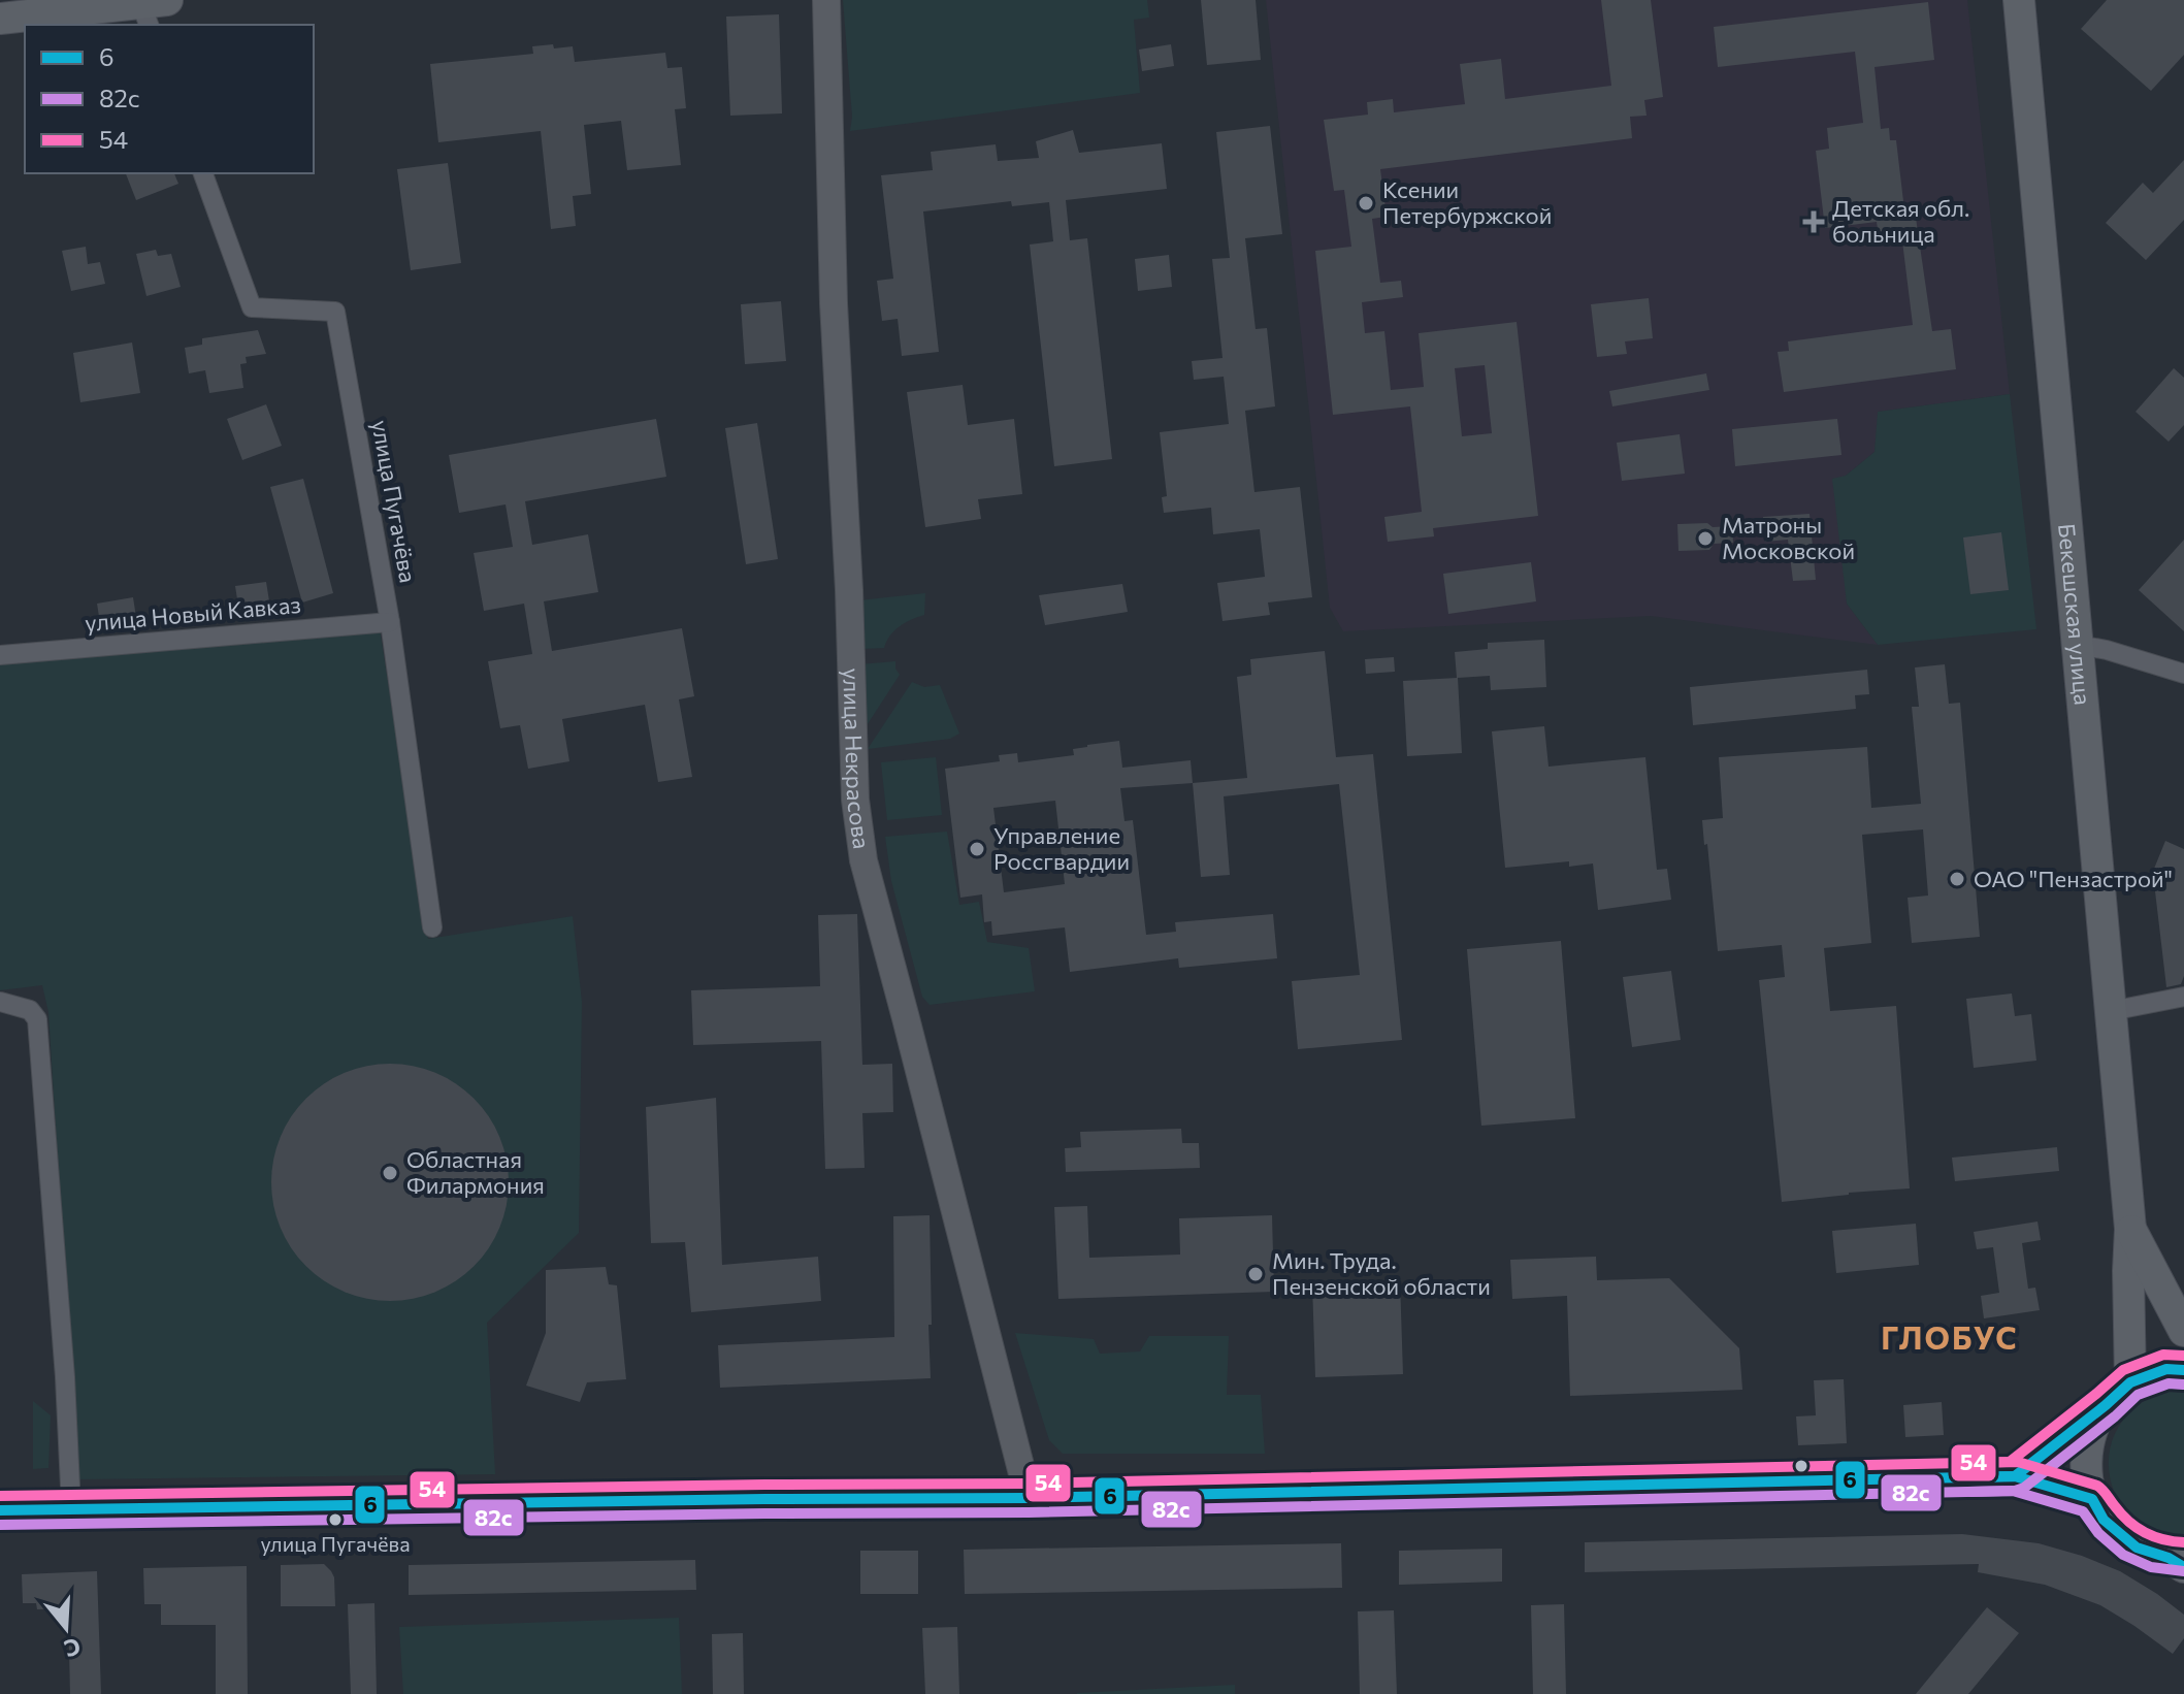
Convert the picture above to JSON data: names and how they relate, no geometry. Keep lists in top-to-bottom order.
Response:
{
  "streets": {
    "main road": ["Бекешская улица", "улица Некрасова"],
    "street": ["улица Пугачёва", "улица Новый Кавказ"]
  },
  "crossings": [
    ["улица Пугачёва", "улица Новый Кавказ"]
  ],
  "districts": ["ГЛОБУС"],
  "places": {
    "other": [
      "Ксении Петербуржской",
      "Матроны Московской",
      "Управление Россгвардии",
      "ОАО \"Пензастрой\"",
      "Областная Филармония",
      "Мин. Труда. Пензенской области",
      "улица Пугачёва"
    ],
    "health": ["Детская обл. больница"]
  },
  "lines": ["transit line 54", "transit line 6", "transit line 82с"],
  "legend": ["6", "82с", "54"],
  "north": "bottom"
}
